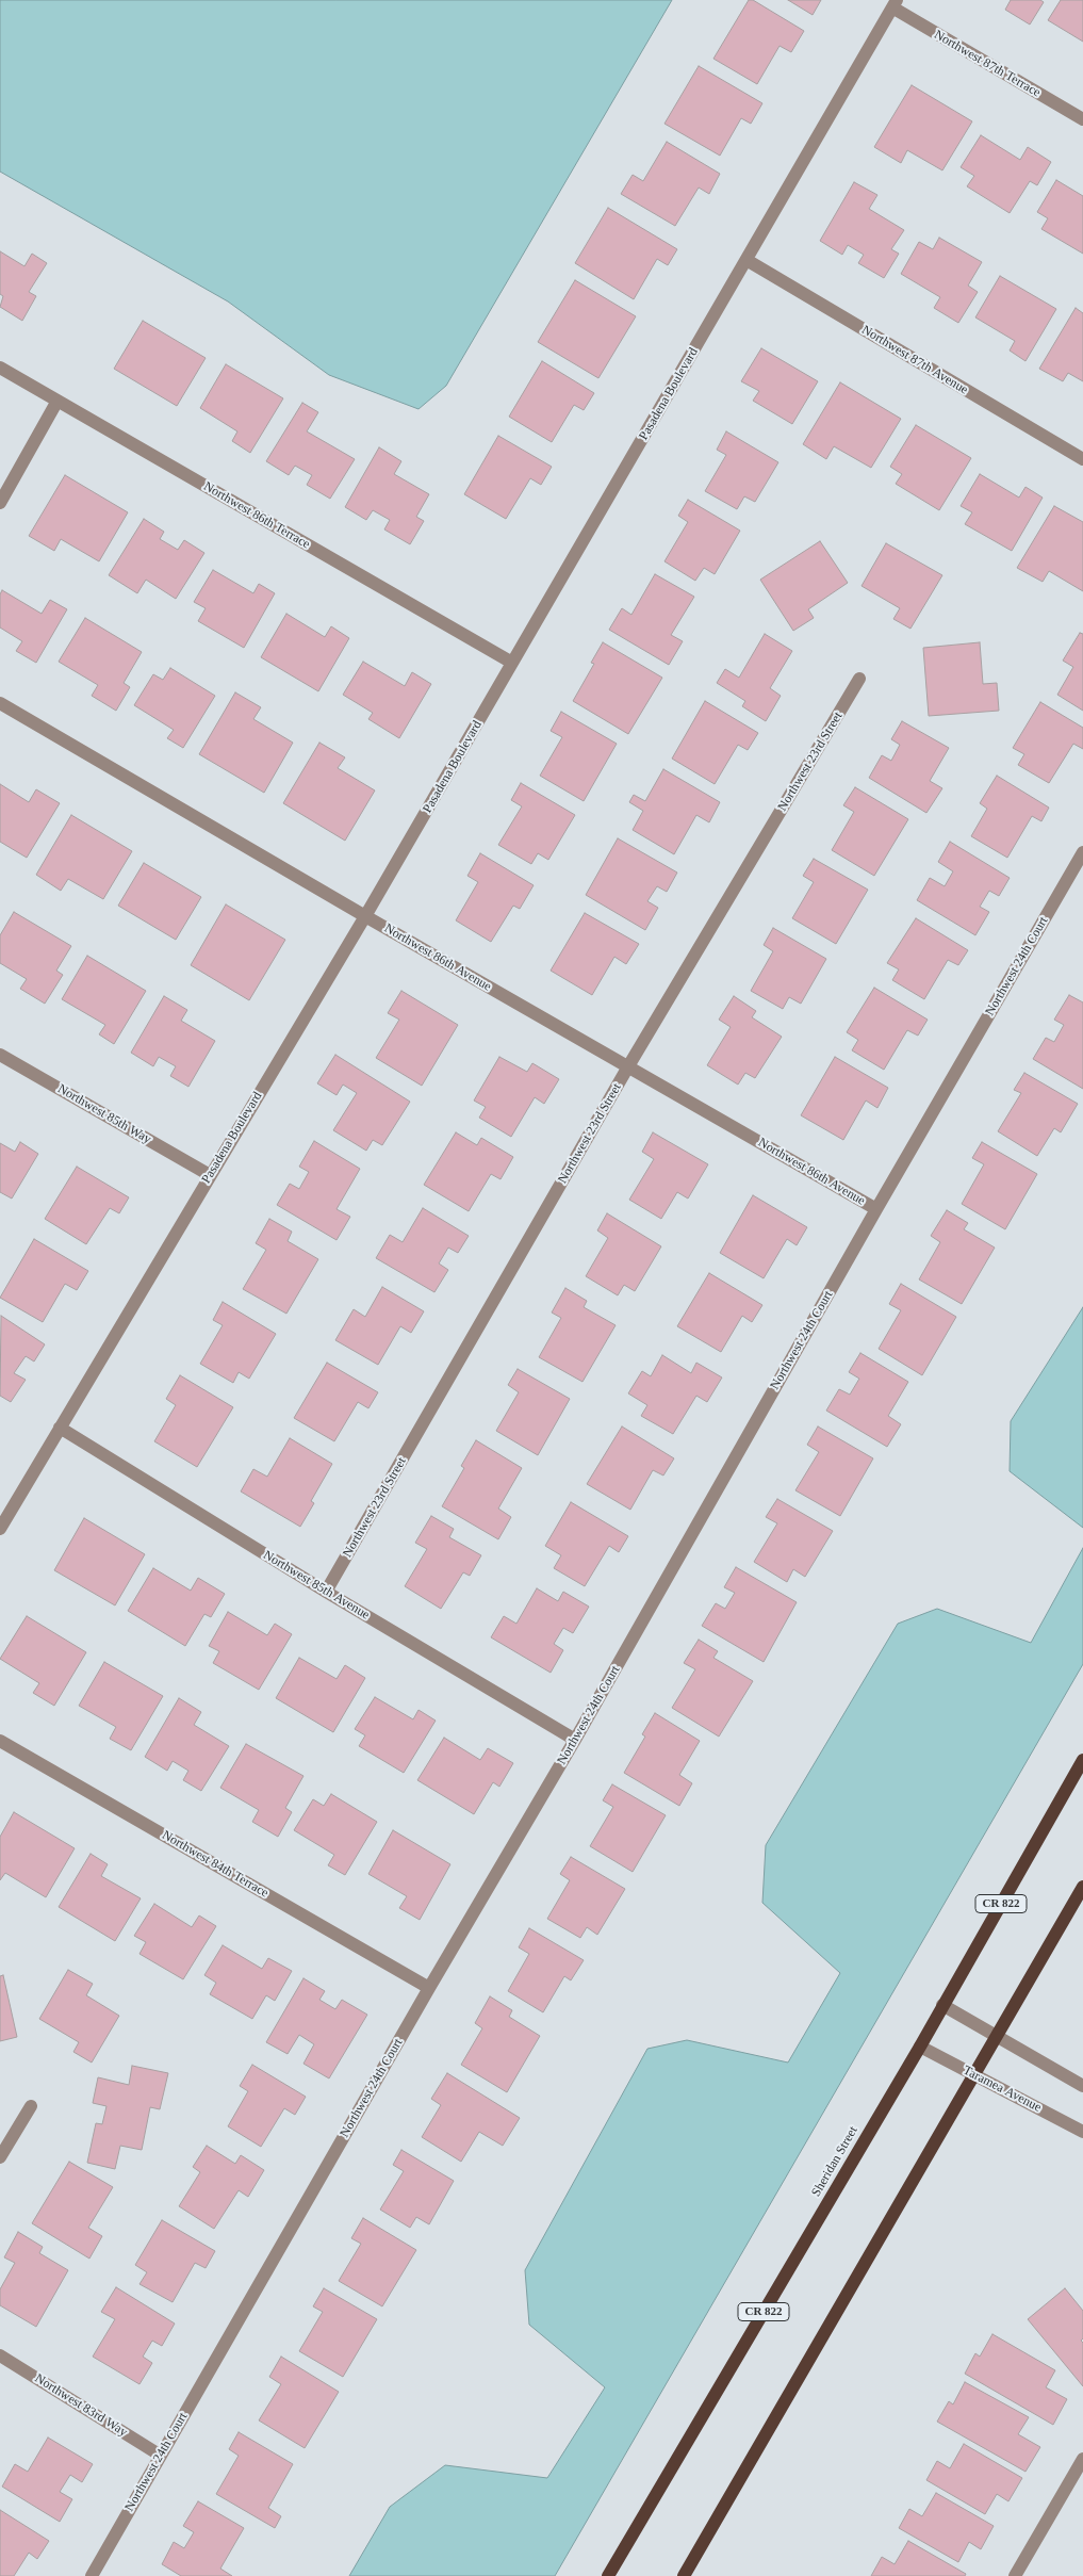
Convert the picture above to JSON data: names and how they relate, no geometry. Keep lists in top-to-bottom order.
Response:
{
  "streets": {
    "main road": ["CR 822", "Sheridan Street"],
    "street": [
      "Northwest 87th Terrace",
      "Northwest 87th Avenue",
      "Pasadena Boulevard",
      "Northwest 86th Terrace",
      "Northwest 23rd Street",
      "Northwest 86th Avenue",
      "Northwest 24th Court",
      "Northwest 85th Way",
      "Northwest 85th Avenue",
      "Northwest 84th Terrace",
      "Taramea Avenue",
      "Northwest 83rd Way"
    ]
  },
  "crossings": [
    ["Northwest 87th Terrace", "Pasadena Boulevard"],
    ["Northwest 87th Avenue", "Pasadena Boulevard"],
    ["Pasadena Boulevard", "Northwest 86th Terrace"],
    ["Pasadena Boulevard", "Northwest 86th Avenue"],
    ["Pasadena Boulevard", "Northwest 85th Way"],
    ["Pasadena Boulevard", "Northwest 85th Avenue"],
    ["Northwest 23rd Street", "Northwest 86th Avenue"],
    ["Northwest 23rd Street", "Northwest 85th Avenue"],
    ["Northwest 86th Avenue", "Northwest 24th Court"],
    ["Northwest 24th Court", "Northwest 85th Avenue"],
    ["Northwest 24th Court", "Northwest 84th Terrace"],
    ["Northwest 24th Court", "Northwest 83rd Way"],
    ["Taramea Avenue", "Sheridan Street"]
  ]
}
